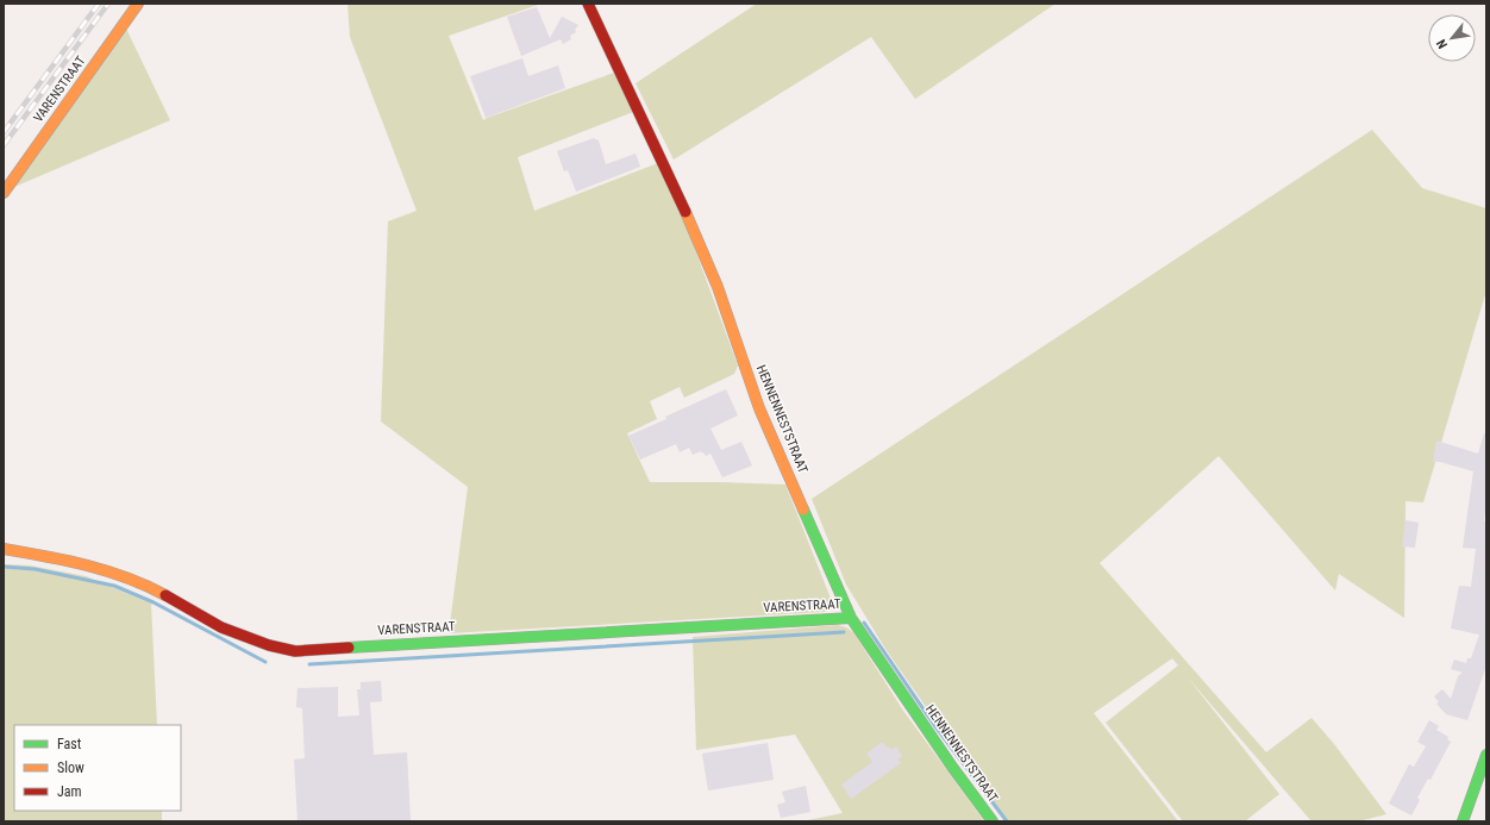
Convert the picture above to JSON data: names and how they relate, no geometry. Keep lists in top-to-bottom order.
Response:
{
  "streets": {
    "street": ["VARENSTRAAT", "HENNENNESTSTRAAT"]
  },
  "crossings": [
    ["VARENSTRAAT", "HENNENNESTSTRAAT"]
  ],
  "legend": ["Fast", "Slow", "Jam"],
  "north": "bottom left"
}
